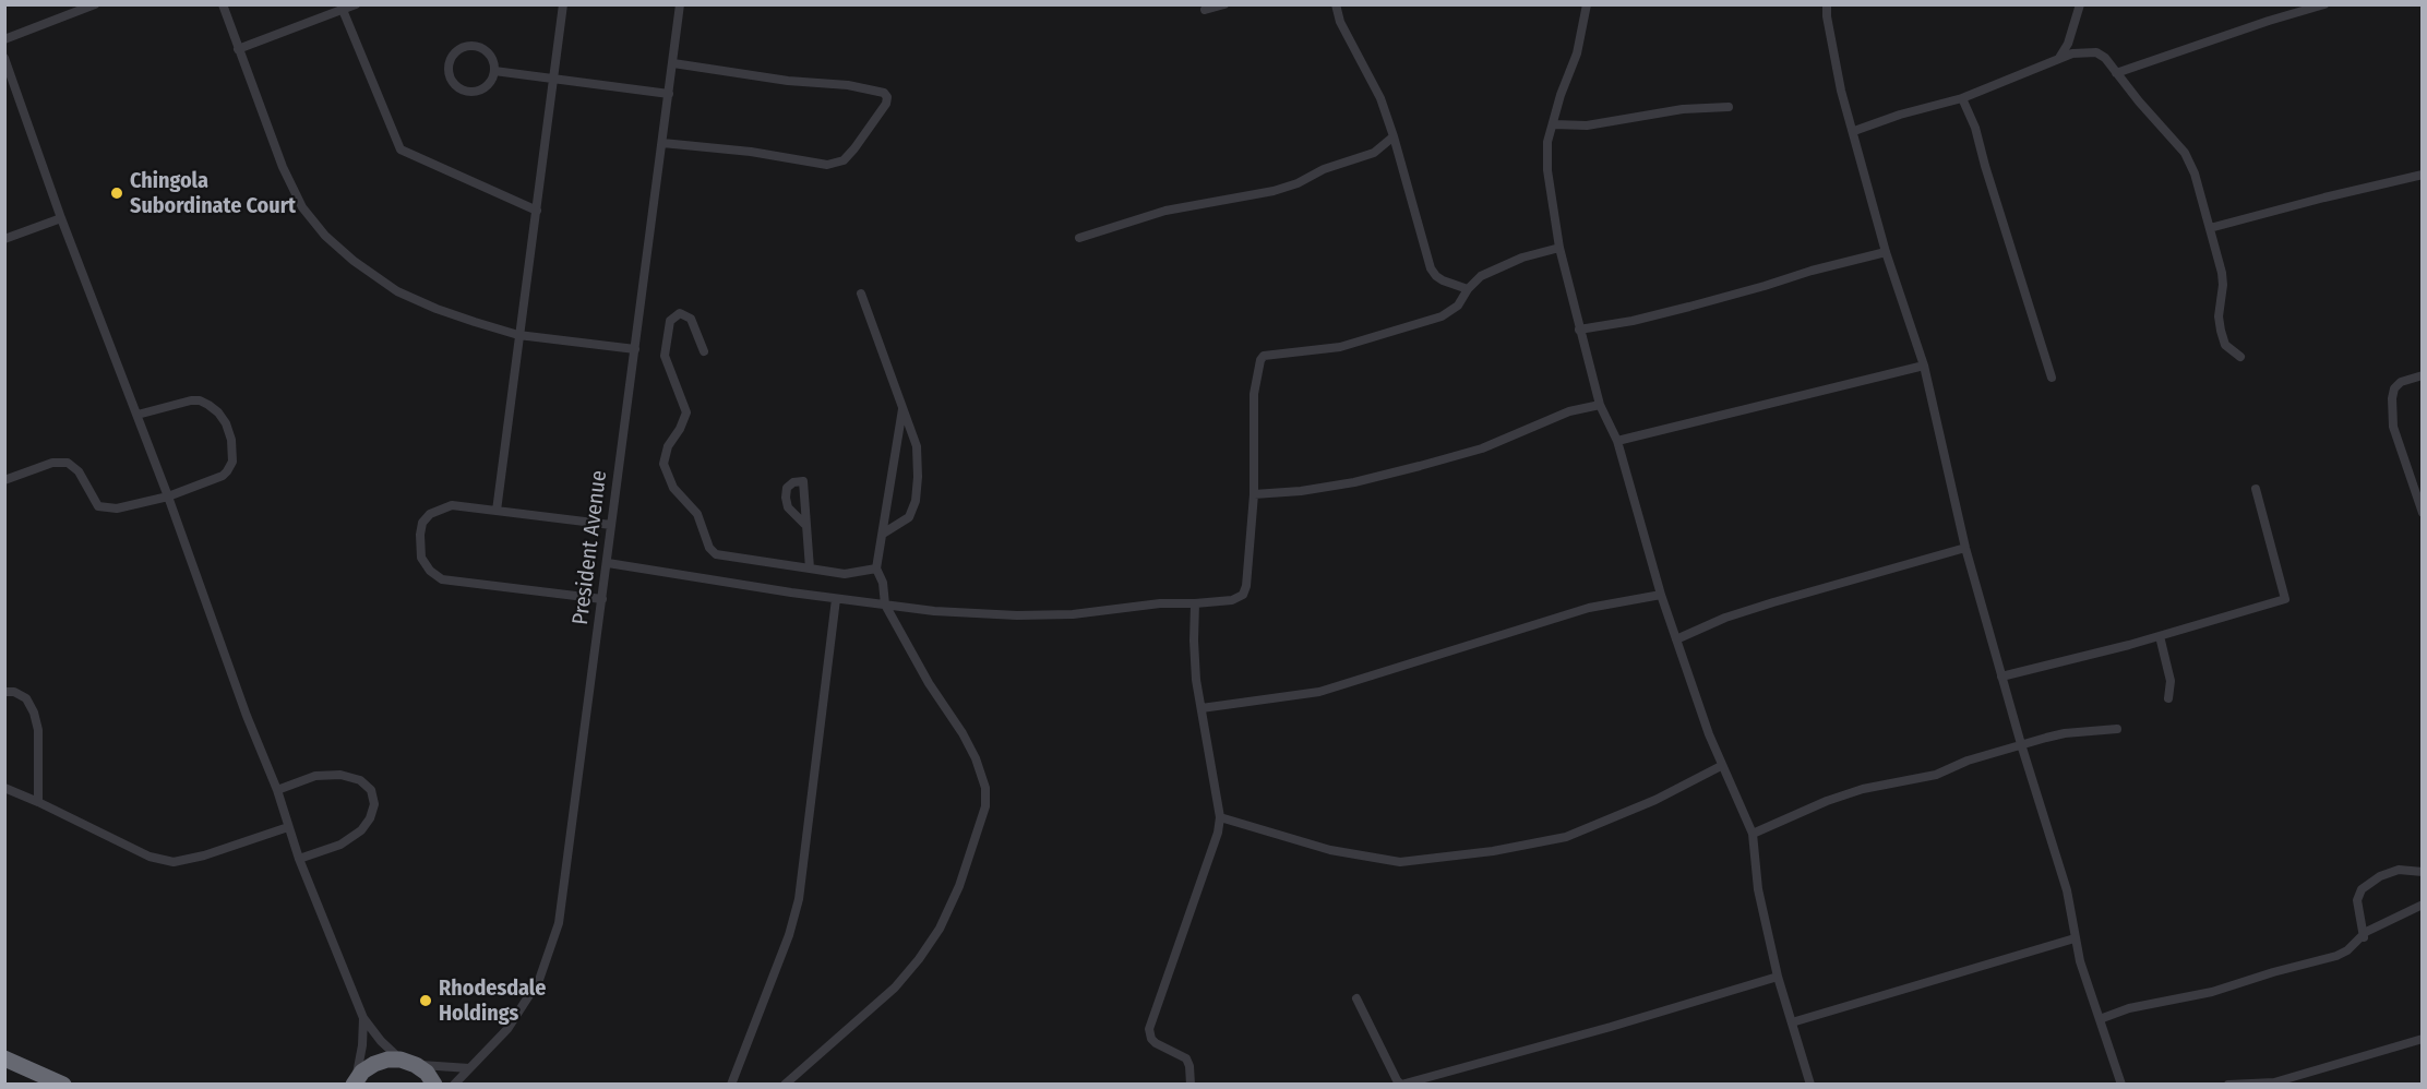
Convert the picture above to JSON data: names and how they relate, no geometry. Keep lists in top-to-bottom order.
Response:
{
  "streets": {
    "street": ["President Avenue"]
  },
  "places": ["Chingola Subordinate Court", "Rhodesdale Holdings"]
}
